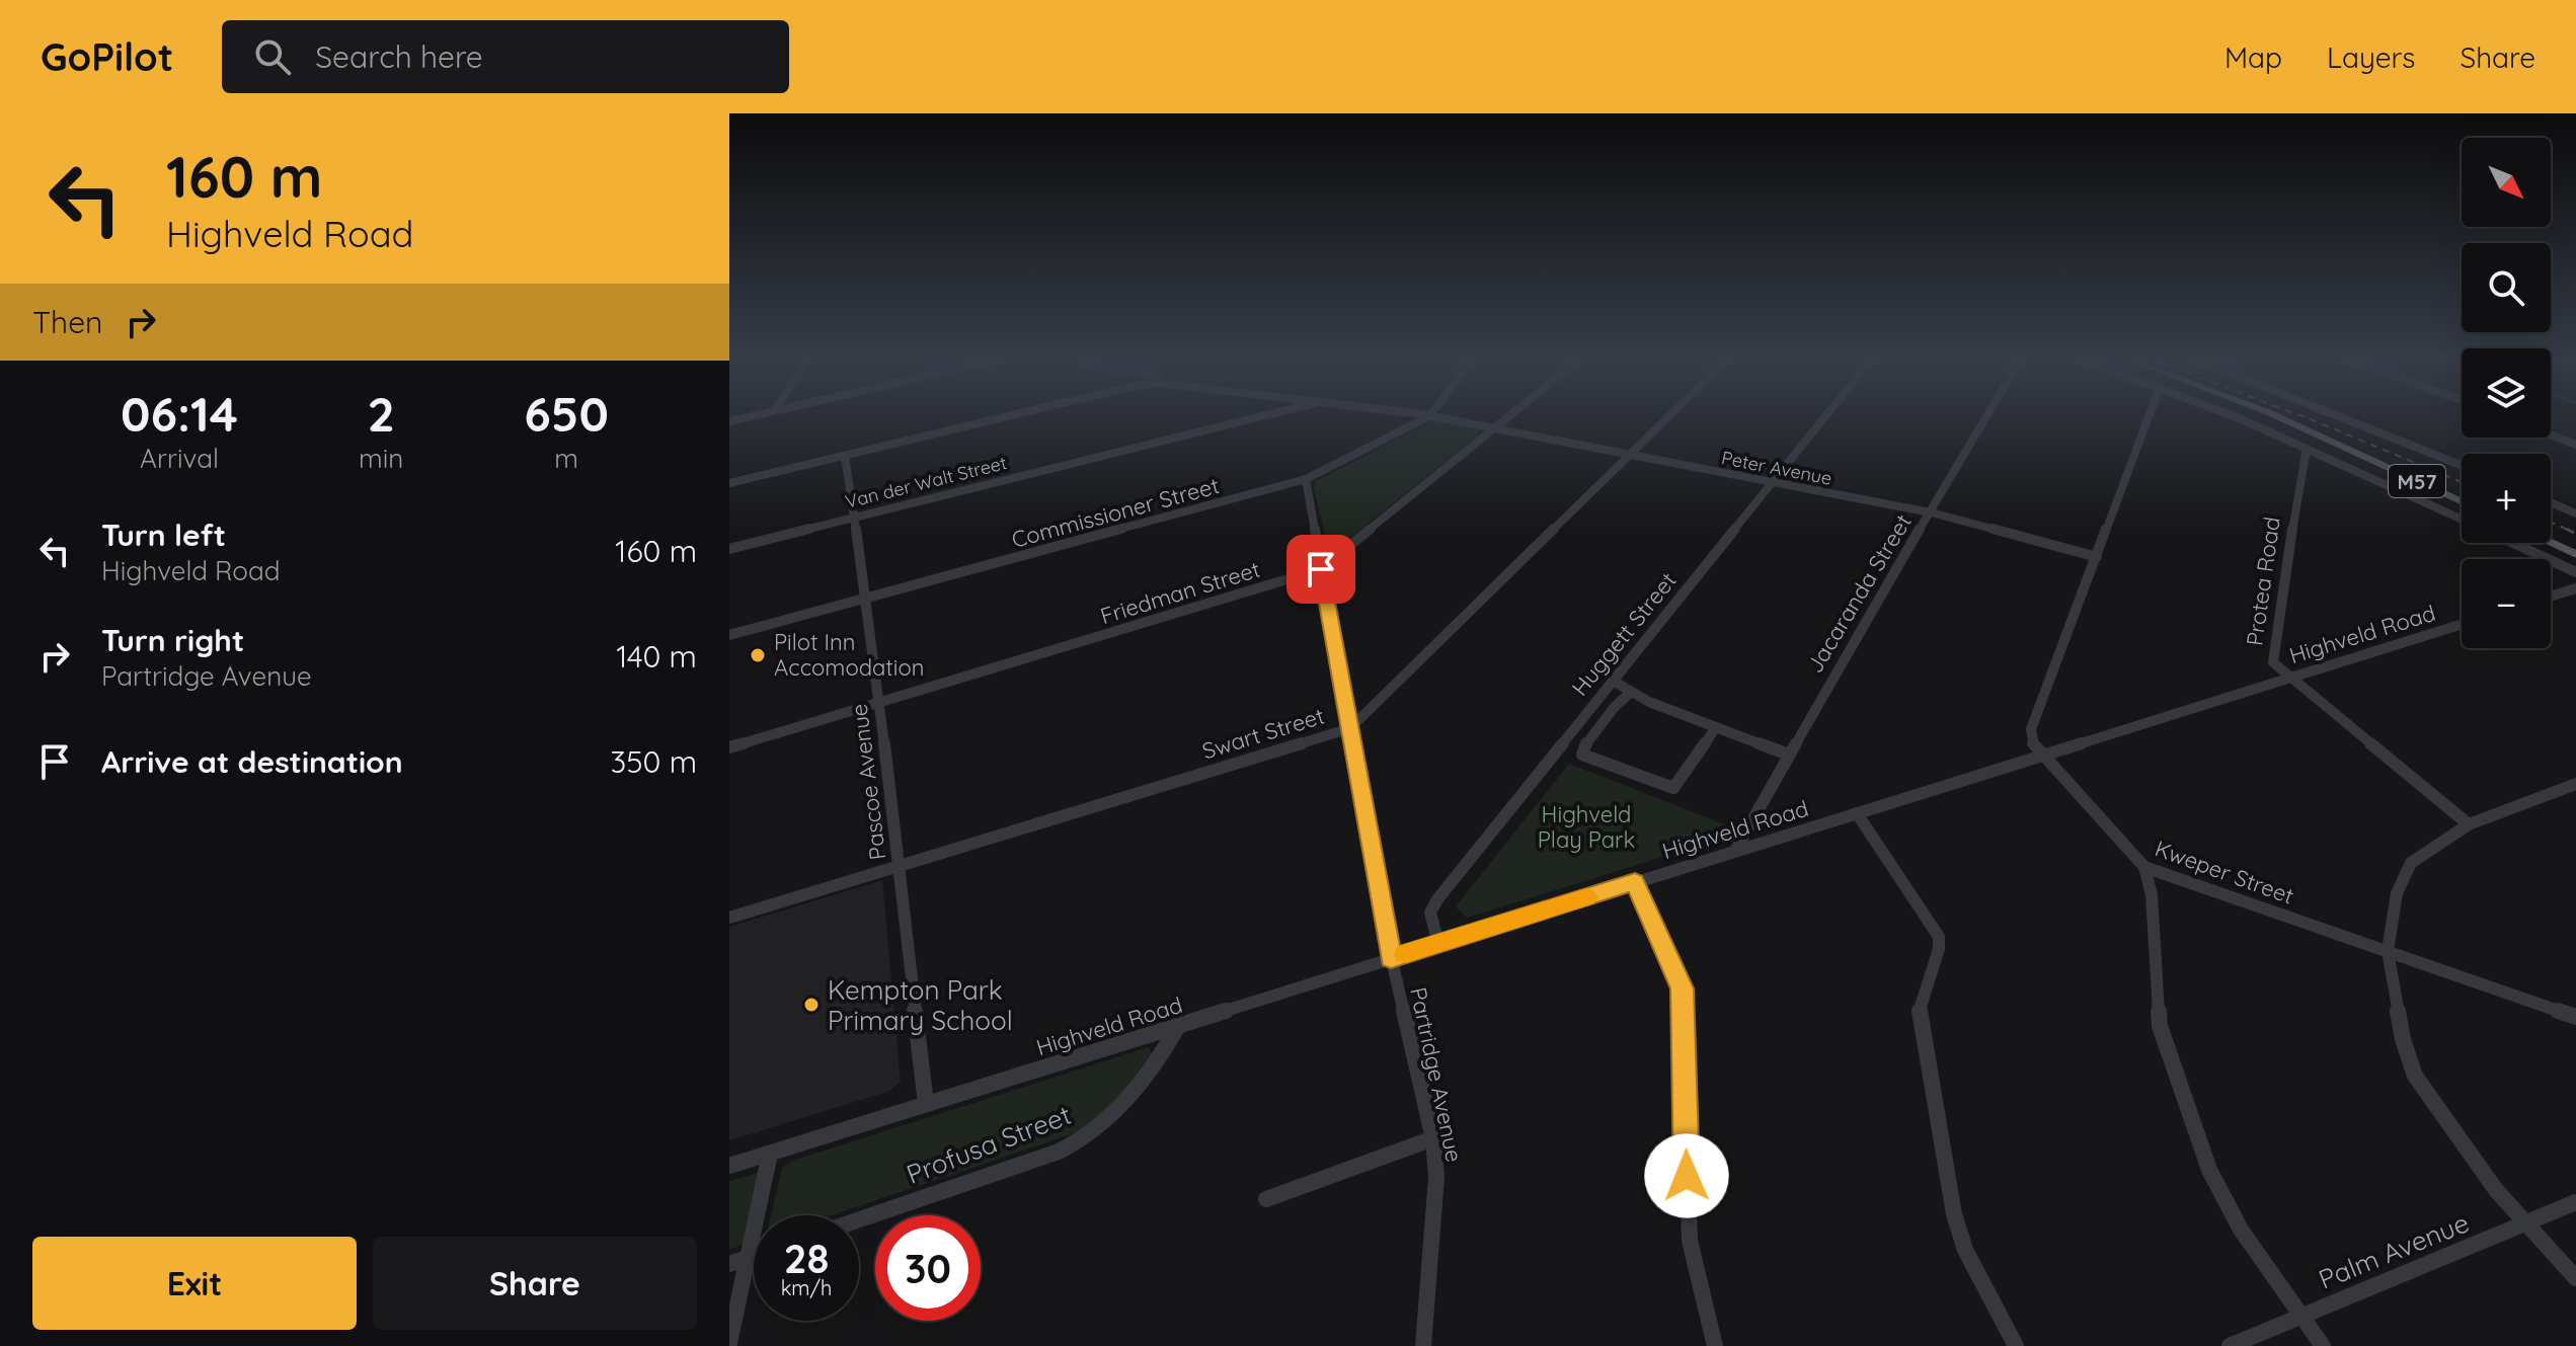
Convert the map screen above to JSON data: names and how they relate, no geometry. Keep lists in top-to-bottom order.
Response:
{
  "streets": {
    "main road": ["M57"],
    "street": [
      "Peter Avenue",
      "Van der Walt Street",
      "Commissioner Street",
      "Protea Road",
      "Friedman Street",
      "Jacaranda Street",
      "Huggett Street",
      "Highveld Road",
      "Swart Street",
      "Pascoe Avenue",
      "Kweper Street",
      "Partridge Avenue",
      "Profusa Street",
      "Palm Avenue"
    ]
  },
  "crossings": [
    ["Peter Avenue", "Commissioner Street"],
    ["Peter Avenue", "Friedman Street"],
    ["Peter Avenue", "Jacaranda Street"],
    ["Peter Avenue", "Huggett Street"],
    ["Peter Avenue", "Swart Street"],
    ["M57", "Protea Road"],
    ["Van der Walt Street", "Pascoe Avenue"],
    ["Commissioner Street", "Pascoe Avenue"],
    ["Commissioner Street", "Partridge Avenue"],
    ["Protea Road", "Highveld Road"],
    ["Friedman Street", "Pascoe Avenue"],
    ["Friedman Street", "Partridge Avenue"],
    ["Jacaranda Street", "Highveld Road"],
    ["Huggett Street", "Highveld Road"],
    ["Highveld Road", "Pascoe Avenue"],
    ["Highveld Road", "Kweper Street"],
    ["Highveld Road", "Partridge Avenue"],
    ["Highveld Road", "Profusa Street"],
    ["Swart Street", "Pascoe Avenue"],
    ["Swart Street", "Partridge Avenue"]
  ],
  "parks": ["Highveld Play Park"],
  "places": ["Pilot Inn Accomodation", "Kempton Park Primary School"],
  "north": "bottom right",
  "page": {
    "header": "GoPilot",
    "search": "Search here",
    "nav": ["Map", "Layers", "Share"],
    "turn": ["160 m", "Highveld Road"],
    "map_buttons": ["+", "−"],
    "then": "Then",
    "eta": [
      "06:14",
      "Arrival",
      "2",
      "min",
      "650",
      "m"
    ],
    "list": [
      {
        "name": "Turn left",
        "note": "Highveld Road",
        "value": "160 m"
      },
      {
        "name": "Turn right",
        "note": "Partridge Avenue",
        "value": "140 m"
      },
      {
        "name": "Arrive at destination",
        "value": "350 m"
      }
    ],
    "speed": "28 km/h",
    "limit": "30",
    "buttons": ["Exit", "Share"]
  }
}
